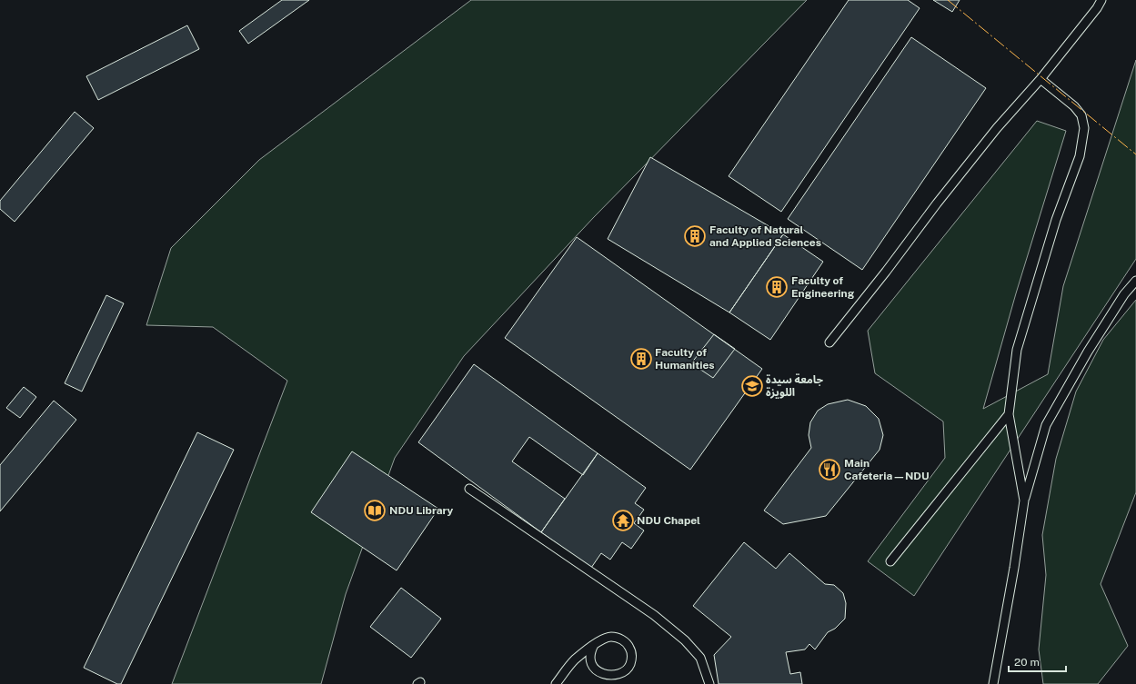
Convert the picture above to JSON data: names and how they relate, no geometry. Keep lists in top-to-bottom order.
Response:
{
  "places": {
    "building": ["Faculty of Natural and Applied Sciences", "Faculty of Engineering", "Faculty of Humanities"],
    "school or university": ["جامعة سيدة اللويزة"],
    "restaurant": ["Main Cafeteria—NDU"],
    "library": ["NDU Library"],
    "temple": ["NDU Chapel"]
  },
  "scale_bar": "20 m"
}
